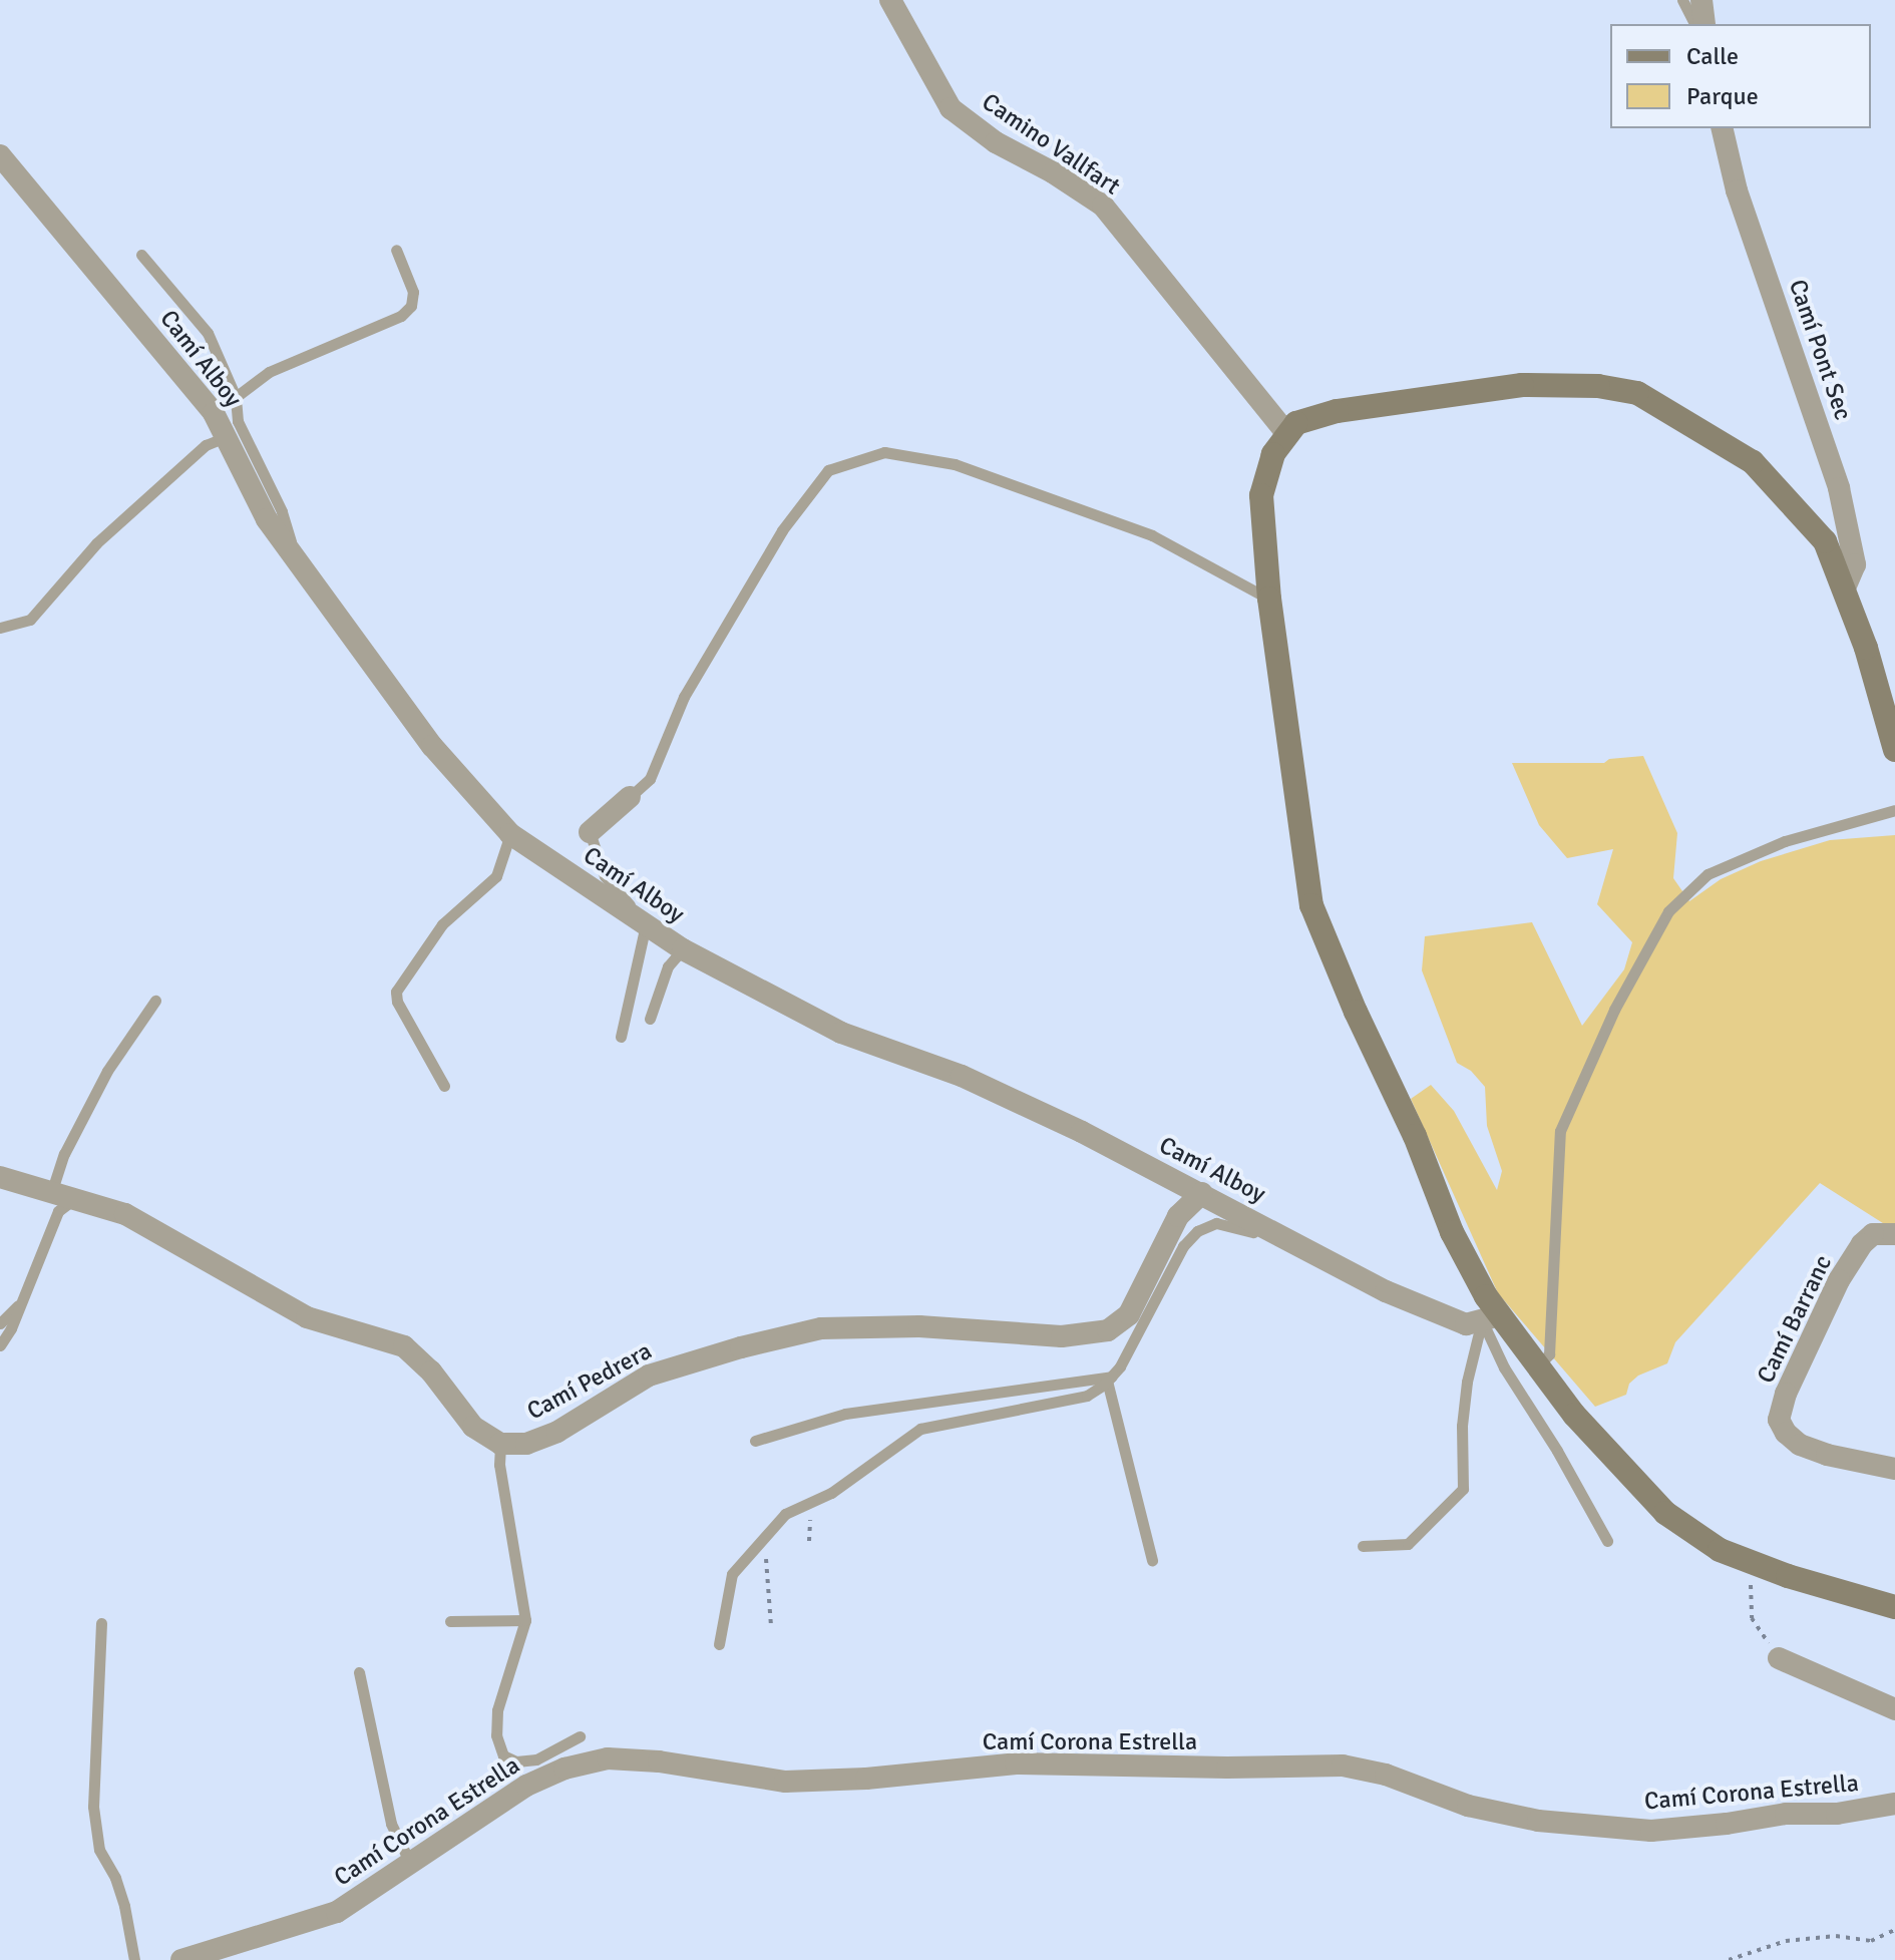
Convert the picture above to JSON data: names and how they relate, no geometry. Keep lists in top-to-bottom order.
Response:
{
  "streets": {
    "street": [
      "Camino Vallfart",
      "Camí Pont Sec",
      "Camí Alboy",
      "Camí Barranc",
      "Camí Pedrera",
      "Camí Corona Estrella"
    ]
  },
  "crossings": [
    ["Camí Alboy", "Camí Pedrera"]
  ],
  "legend": ["Calle", "Parque"]
}
